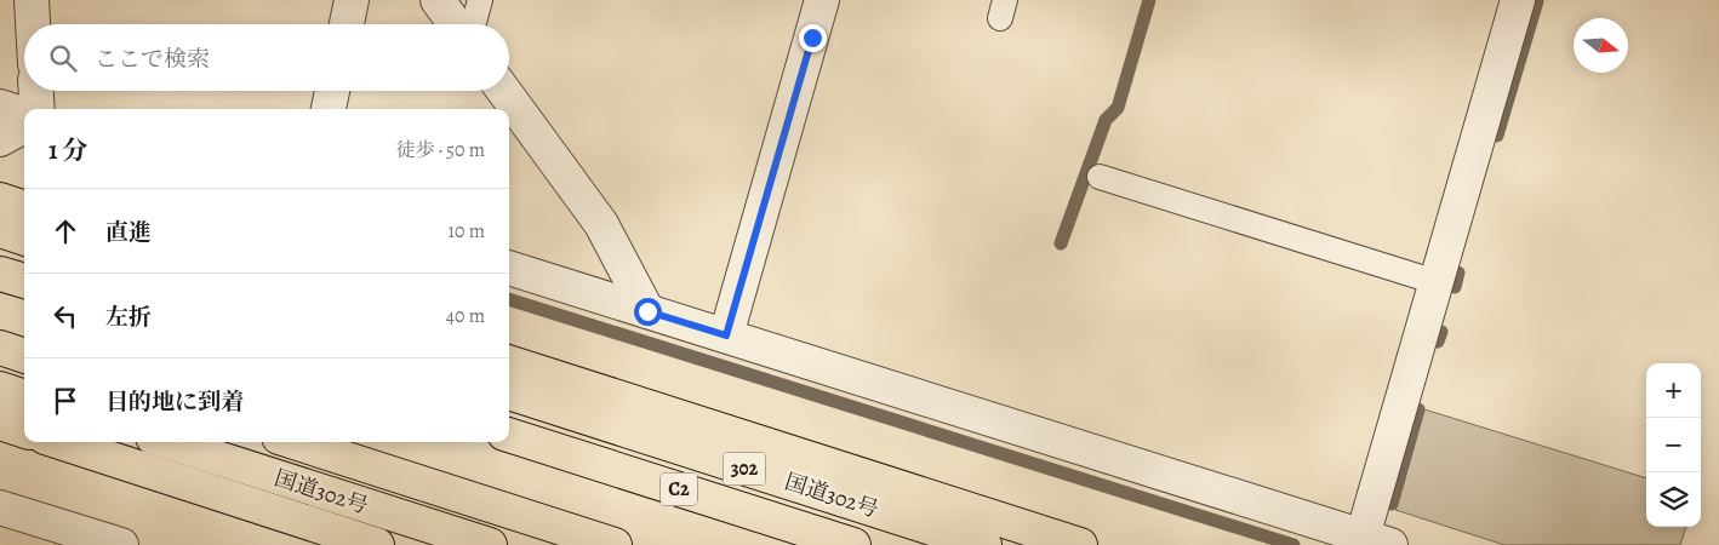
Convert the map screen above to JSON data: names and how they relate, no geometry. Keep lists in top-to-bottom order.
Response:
{
  "streets": {
    "highway": ["302", "C2", "国道302号"]
  },
  "north": "right",
  "page": {
    "search": "ここで検索",
    "heading": ["1 分", "徒歩 · 50 m"],
    "list": [
      ["直進", "10 m"],
      ["左折", "40 m"],
      "目的地に到着"
    ],
    "map_buttons": ["+", "−"]
  }
}
